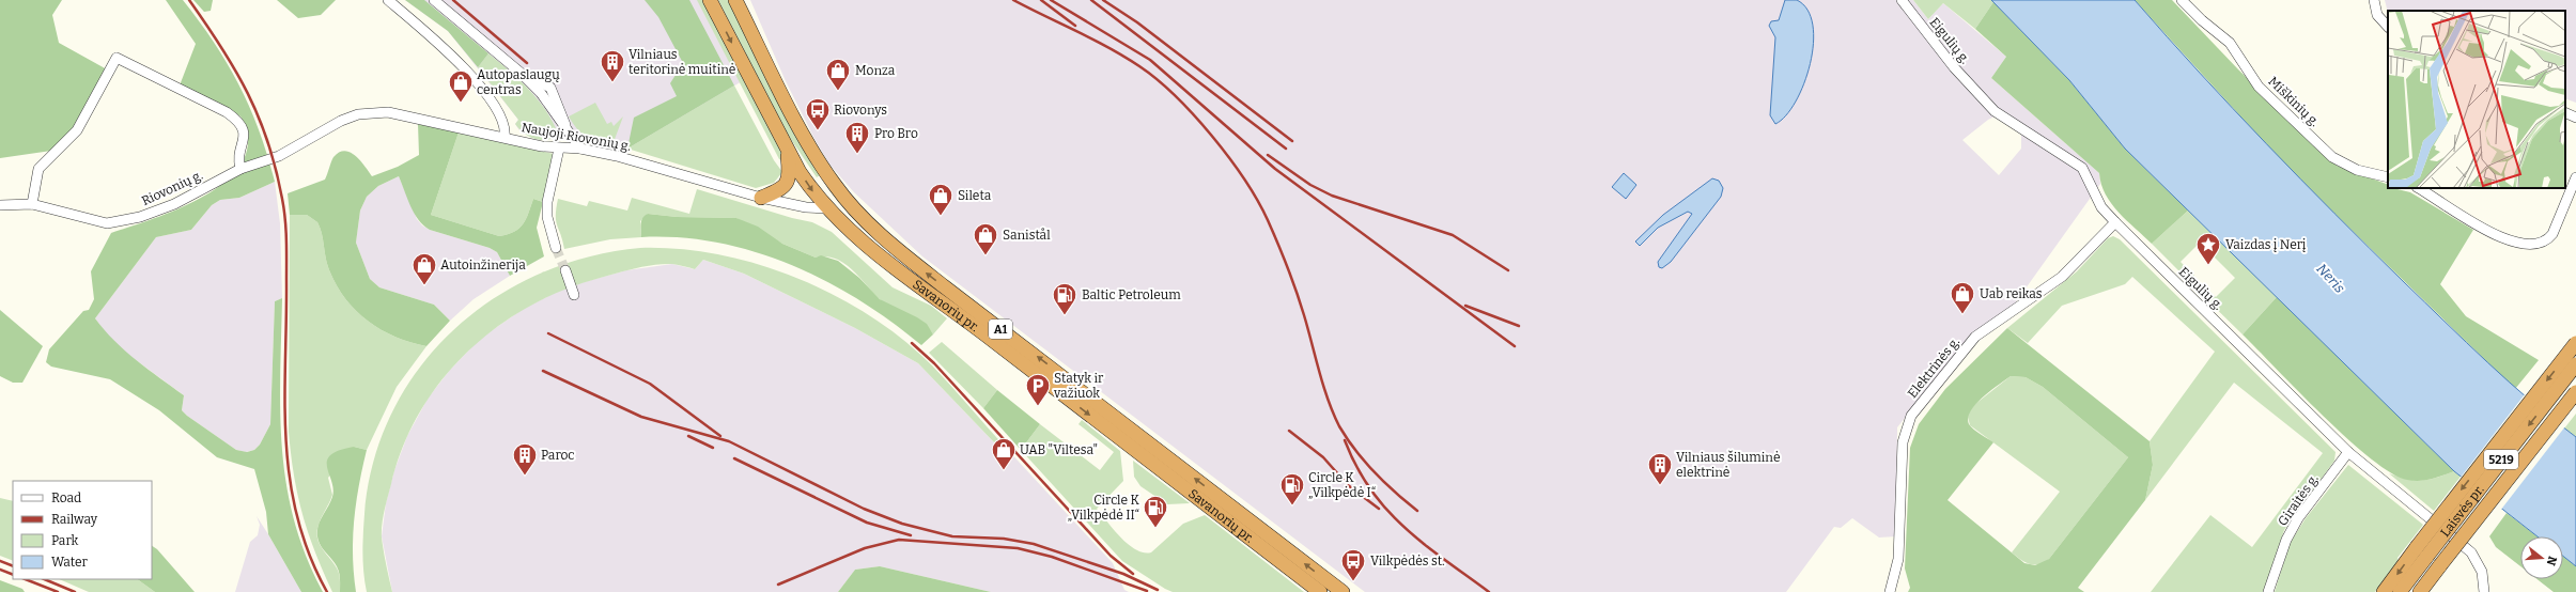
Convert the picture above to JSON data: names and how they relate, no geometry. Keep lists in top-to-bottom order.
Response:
{
  "streets": {
    "highway": [
      "Savanorių pr.",
      "A1",
      "5219",
      "Laisvės pr."
    ],
    "street": [
      "Eigulių g.",
      "Miškinių g.",
      "Naujoji Riovonių g.",
      "Riovonių g.",
      "Elektrinės g.",
      "Giraitės g."
    ]
  },
  "crossings": [
    ["Eigulių g.", "Elektrinės g."],
    ["Eigulių g.", "Giraitės g."],
    ["Naujoji Riovonių g.", "Riovonių g."],
    ["Naujoji Riovonių g.", "Savanorių pr."],
    ["5219", "Laisvės pr."]
  ],
  "water": ["Neris"],
  "places": {
    "building": [
      "Vilniaus teritorinė muitinė",
      "Pro Bro",
      "Paroc",
      "Vilniaus šiluminė elektrinė"
    ],
    "shop": [
      "Monza",
      "Autopaslaugų centras",
      "Sileta",
      "Sanistål",
      "Autoinžinerija",
      "Uab reikas",
      "UAB \"Viltesa\""
    ],
    "bus stop": ["Riovonys", "Vilkpėdės st."],
    "place": ["Vaizdas į Nerį"],
    "fuel station": ["Baltic Petroleum", "Circle K „Vilkpėdė I“", "Circle K „Vilkpėdė II“"],
    "parking": ["Statyk ir važiuok"]
  },
  "legend": [
    "Road",
    "Railway",
    "Park",
    "Water"
  ],
  "north": "right"
}
